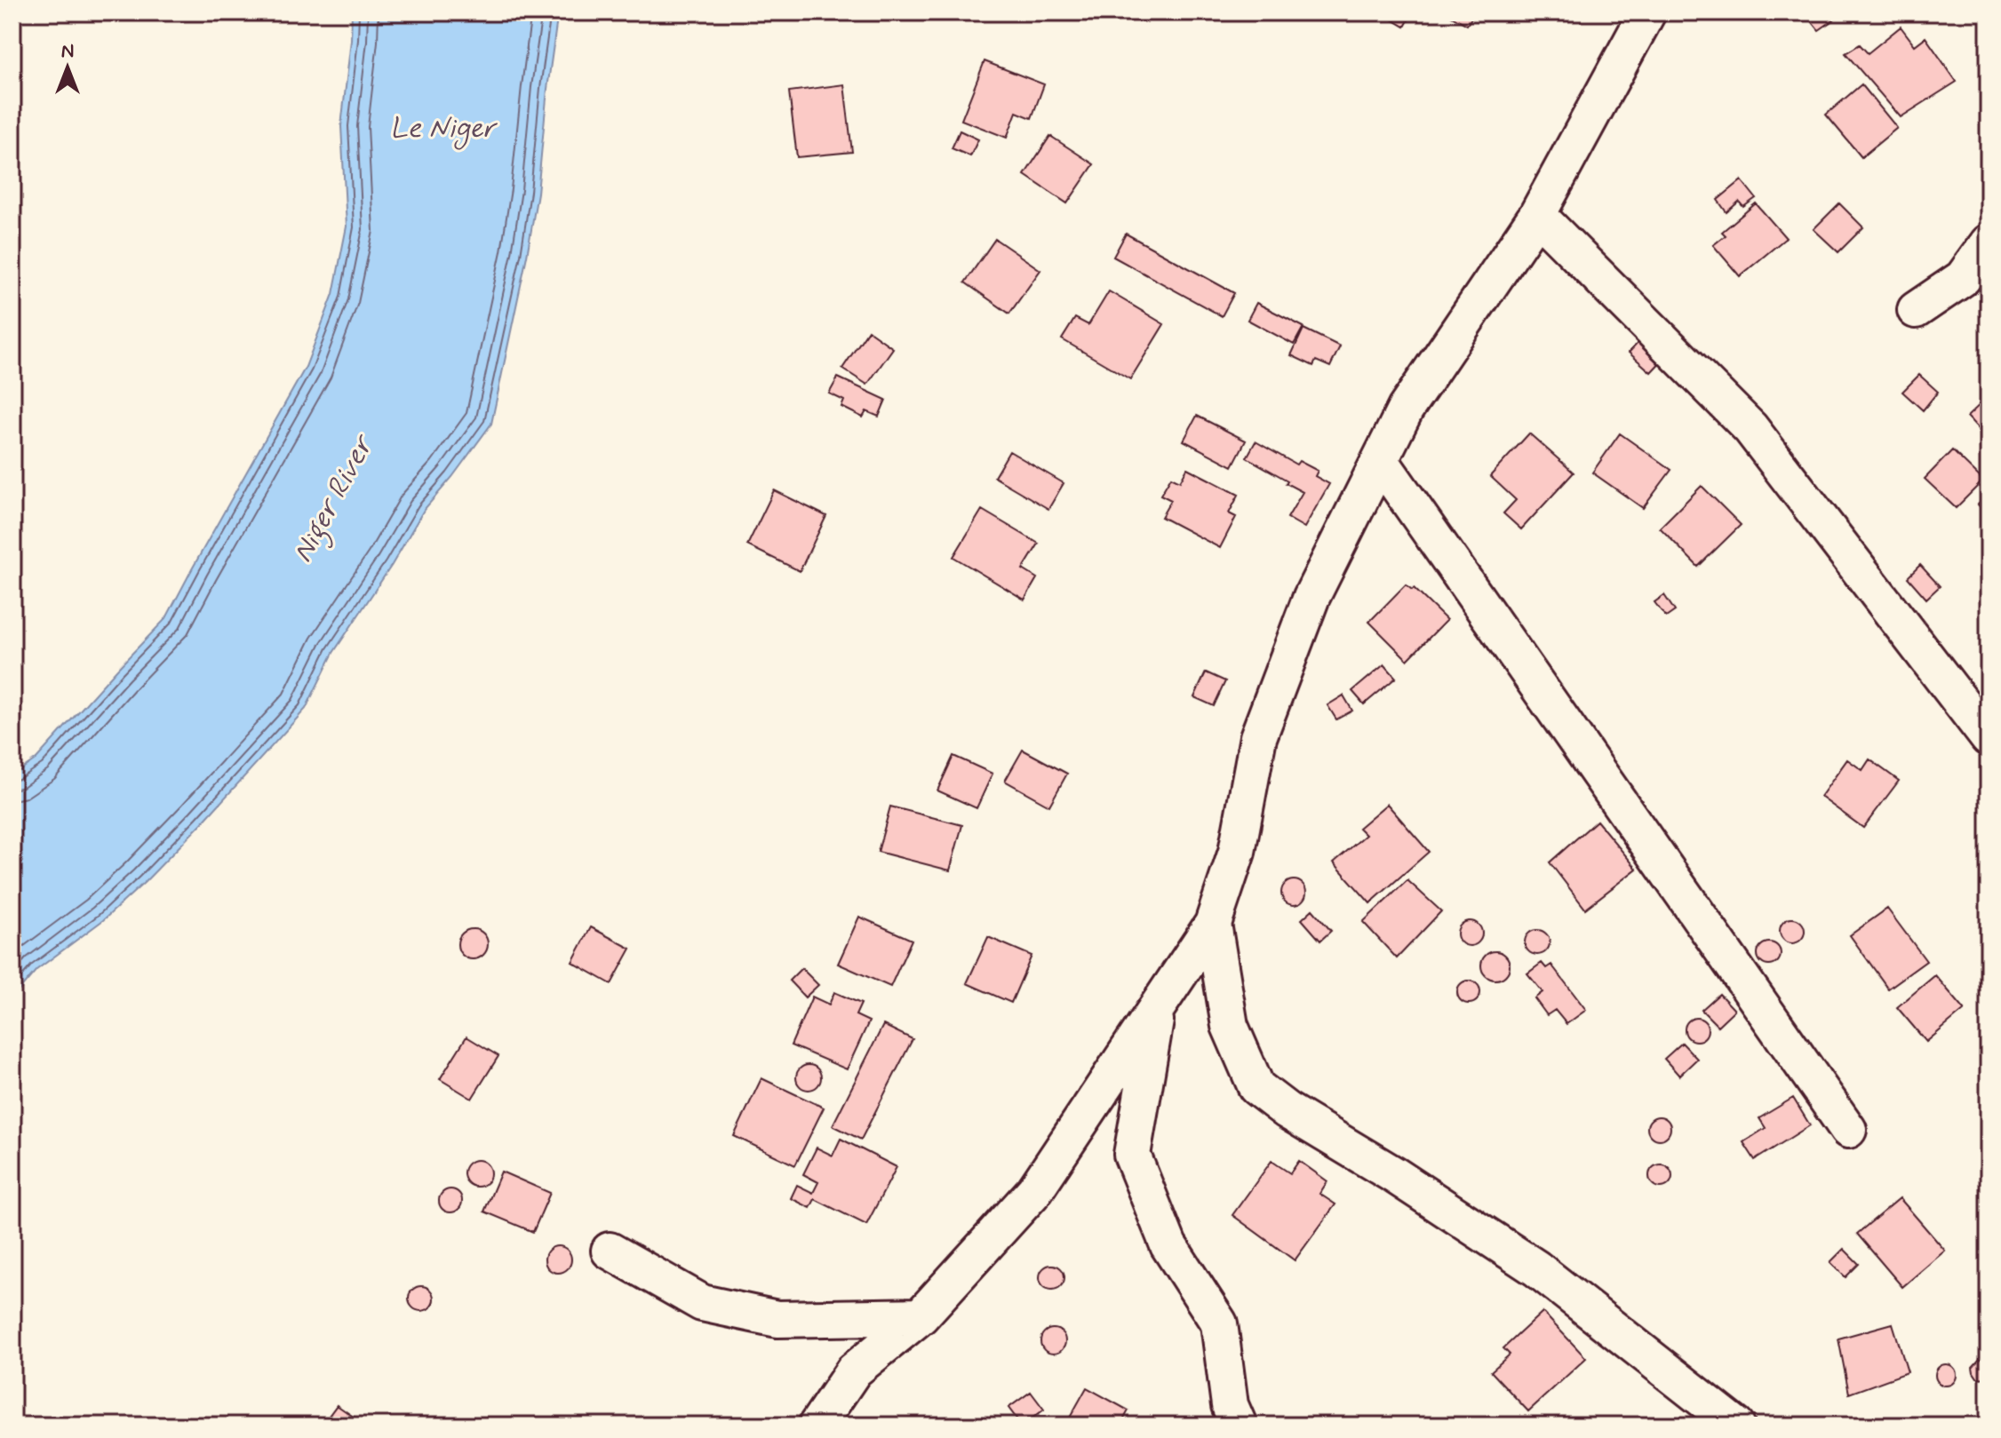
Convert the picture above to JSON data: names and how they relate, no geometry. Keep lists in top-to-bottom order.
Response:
{
  "water": ["Le Niger", "Niger River"],
  "north": "top"
}
